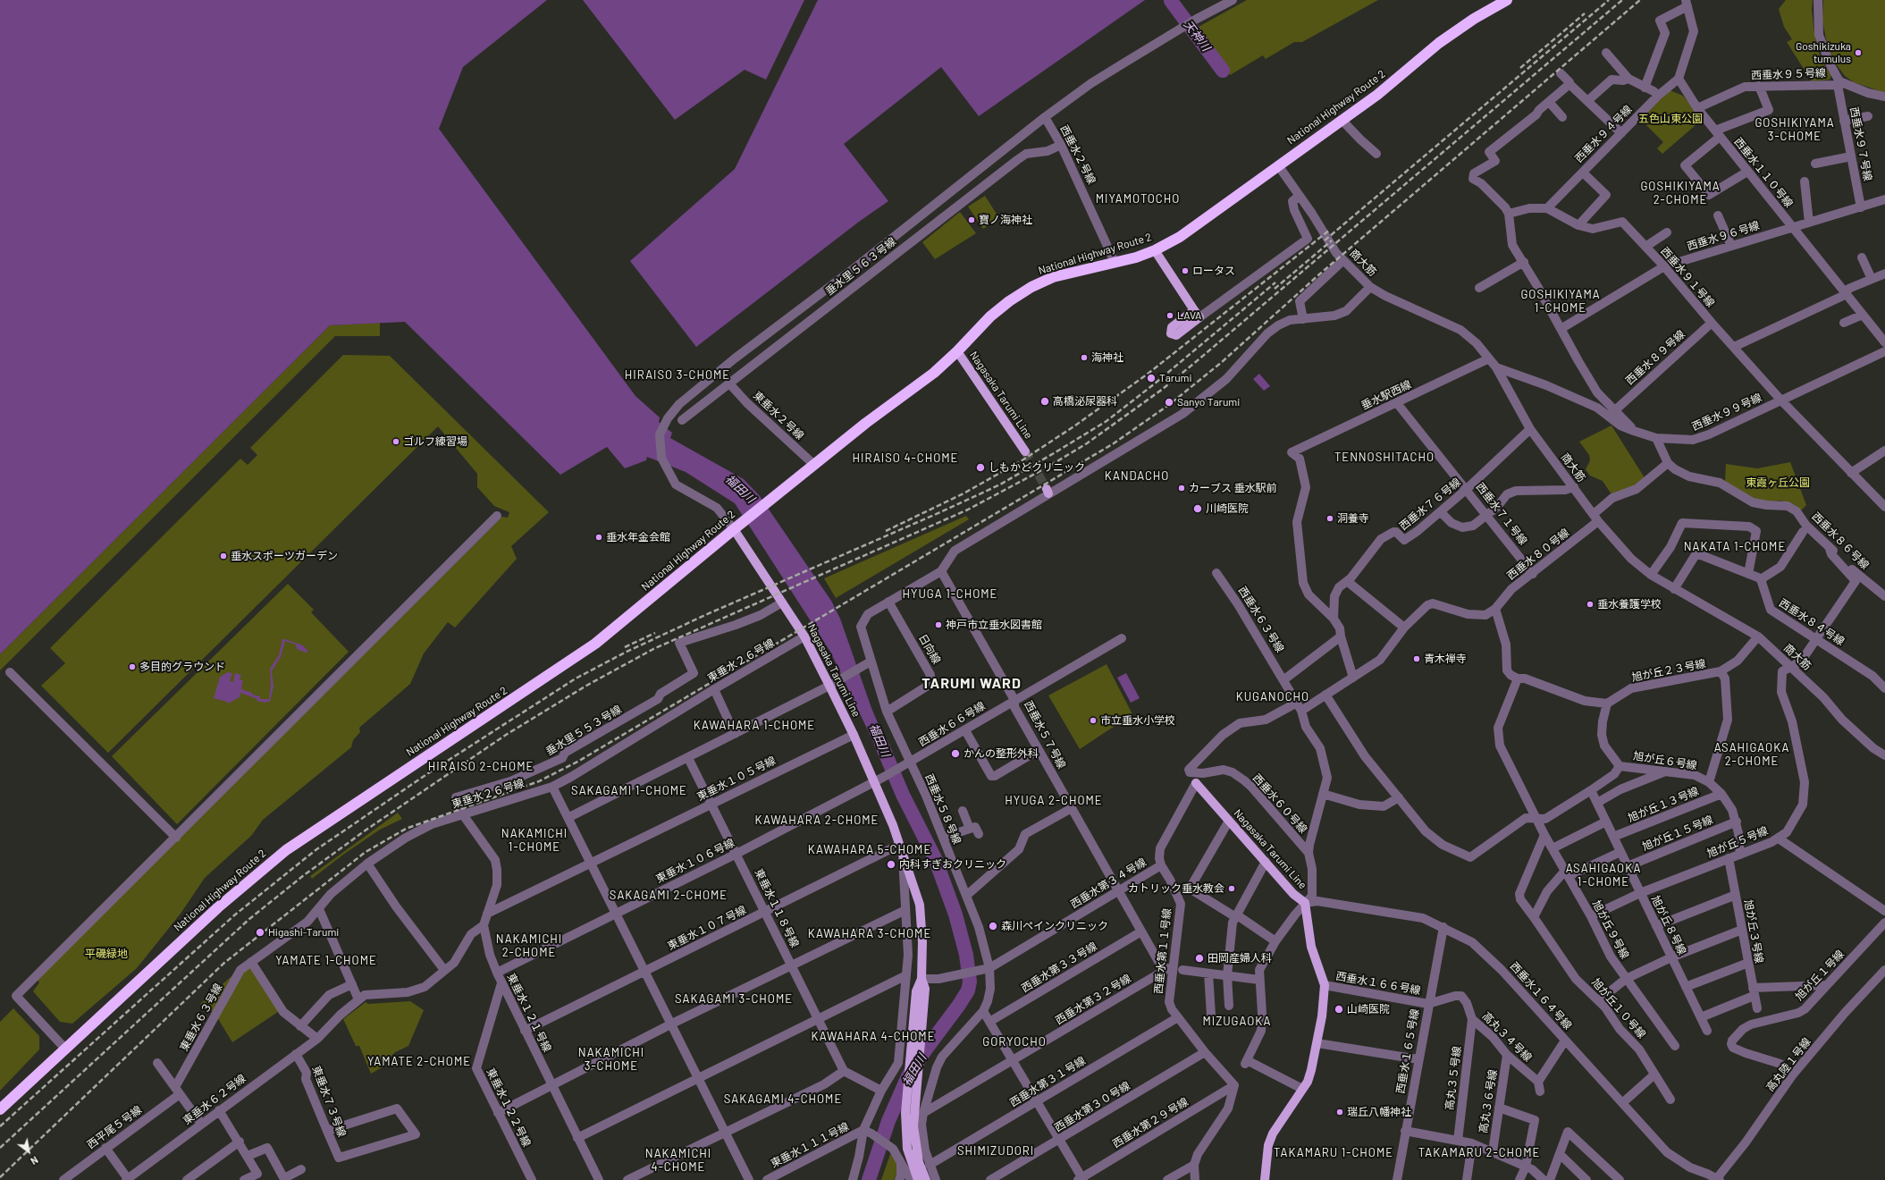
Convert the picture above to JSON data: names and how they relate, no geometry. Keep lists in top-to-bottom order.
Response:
{
  "streets": {
    "highway": ["National Highway Route 2"],
    "main road": ["Nagasaka Tarumi Line"],
    "street": [
      "西垂水９５号線",
      "西垂水９４号線",
      "西垂水９７号線",
      "西垂水２号線",
      "西垂水１１０号線",
      "西垂水９６号線",
      "商大筋",
      "垂水里５６３号線",
      "西垂水９１号線",
      "西垂水８９号線",
      "垂水駅西線",
      "西垂水９９号線",
      "東垂水２号線",
      "西垂水７６号線",
      "西垂水７１号線",
      "西垂水８６号線",
      "西垂水８０号線",
      "西垂水６３号線",
      "西垂水８４号線",
      "日向線",
      "東垂水２６号線",
      "旭が丘２３号線",
      "西垂水６６号線",
      "垂水里５５３号線",
      "西垂水５７号線",
      "旭が丘６号線",
      "東垂水１０５号線",
      "西垂水６０号線",
      "旭が丘１３号線",
      "西垂水５８号線",
      "旭が丘１５号線",
      "旭が丘５号線",
      "東垂水１０６号線",
      "西垂水第３４号線",
      "東垂水１１８号線",
      "旭が丘８号線",
      "東垂水１０７号線",
      "旭が丘９号線",
      "旭が丘３号線",
      "西垂水第１１号線",
      "西垂水第３３号線",
      "旭が丘１号線",
      "西垂水１６６号線",
      "西垂水１６４号線",
      "西垂水第３２号線",
      "旭が丘１０号線",
      "東垂水１２１号線",
      "東垂水６３号線",
      "高丸３４号線",
      "西垂水１６５号線",
      "高丸陸１号線",
      "高丸３５号線",
      "西垂水第３１号線",
      "東垂水６２号線",
      "東垂水７３号線",
      "高丸３６号線",
      "西垂水第３０号線",
      "東垂水１２２号線",
      "西垂水第２９号線",
      "西平尾５号線",
      "東垂水１１１号線"
    ]
  },
  "crossings": [
    ["西垂水９５号線", "西垂水９７号線"],
    ["西垂水９５号線", "西垂水１１０号線"],
    ["National Highway Route 2", "西垂水２号線"],
    ["National Highway Route 2", "商大筋"],
    ["National Highway Route 2", "Nagasaka Tarumi Line"],
    ["National Highway Route 2", "東垂水２号線"],
    ["西垂水９４号線", "西垂水１１０号線"],
    ["西垂水９４号線", "西垂水９１号線"],
    ["西垂水９７号線", "西垂水９６号線"],
    ["西垂水２号線", "垂水里５６３号線"],
    ["西垂水１１０号線", "西垂水９６号線"],
    ["西垂水９６号線", "西垂水９１号線"],
    ["商大筋", "垂水駅西線"],
    ["商大筋", "西垂水９９号線"],
    ["商大筋", "西垂水７６号線"],
    ["商大筋", "西垂水８０号線"],
    ["商大筋", "旭が丘５号線"],
    ["垂水里５６３号線", "東垂水２号線"],
    ["西垂水９１号線", "西垂水８９号線"],
    ["西垂水９１号線", "西垂水９９号線"],
    ["Nagasaka Tarumi Line", "東垂水２６号線"],
    ["Nagasaka Tarumi Line", "垂水里５５３号線"],
    ["Nagasaka Tarumi Line", "東垂水１０５号線"],
    ["Nagasaka Tarumi Line", "東垂水１０６号線"],
    ["Nagasaka Tarumi Line", "西垂水第３４号線"],
    ["Nagasaka Tarumi Line", "東垂水１０７号線"],
    ["Nagasaka Tarumi Line", "西垂水１６６号線"],
    ["Nagasaka Tarumi Line", "西垂水１６４号線"],
    ["垂水駅西線", "西垂水７６号線"],
    ["垂水駅西線", "西垂水７１号線"],
    ["西垂水７６号線", "西垂水７１号線"],
    ["西垂水７１号線", "西垂水８０号線"],
    ["西垂水８６号線", "西垂水８０号線"],
    ["西垂水６３号線", "西垂水６０号線"],
    ["日向線", "西垂水５８号線"],
    ["東垂水２６号線", "東垂水１２１号線"],
    ["東垂水２６号線", "東垂水６３号線"],
    ["西垂水６６号線", "西垂水５７号線"],
    ["西垂水６６号線", "西垂水５８号線"],
    ["西垂水６６号線", "東垂水１０６号線"],
    ["垂水里５５３号線", "東垂水１２１号線"],
    ["西垂水５７号線", "西垂水第３４号線"],
    ["西垂水５７号線", "西垂水第１１号線"],
    ["西垂水５７号線", "西垂水第３３号線"],
    ["西垂水５７号線", "西垂水第３２号線"],
    ["旭が丘６号線", "旭が丘１３号線"],
    ["旭が丘６号線", "旭が丘１５号線"],
    ["旭が丘６号線", "旭が丘５号線"],
    ["東垂水１０５号線", "東垂水１１８号線"],
    ["東垂水１０５号線", "東垂水１２１号線"],
    ["旭が丘１３号線", "旭が丘８号線"],
    ["西垂水５８号線", "西垂水第３４号線"],
    ["旭が丘１５号線", "旭が丘８号線"],
    ["旭が丘５号線", "旭が丘８号線"],
    ["旭が丘５号線", "旭が丘９号線"],
    ["旭が丘５号線", "旭が丘３号線"],
    ["東垂水１０６号線", "東垂水１１８号線"],
    ["東垂水１０６号線", "東垂水１２１号線"],
    ["西垂水第３４号線", "西垂水第１１号線"],
    ["東垂水１１８号線", "東垂水１０７号線"],
    ["東垂水１０７号線", "東垂水１２１号線"],
    ["旭が丘９号線", "旭が丘１０号線"],
    ["西垂水第１１号線", "西垂水第３２号線"],
    ["西垂水第１１号線", "西垂水第３１号線"],
    ["西垂水第１１号線", "西垂水第３０号線"],
    ["西垂水第１１号線", "西垂水第２９号線"],
    ["旭が丘１号線", "高丸陸１号線"],
    ["西垂水１６６号線", "高丸３４号線"],
    ["西垂水１６６号線", "西垂水１６５号線"],
    ["西垂水１６４号線", "西垂水１６５号線"],
    ["西垂水１６４号線", "高丸陸１号線"],
    ["東垂水１２１号線", "東垂水６２号線"],
    ["東垂水１２１号線", "東垂水１２２号線"],
    ["東垂水６３号線", "西平尾５号線"],
    ["高丸３４号線", "西垂水１６５号線"],
    ["高丸３４号線", "高丸３５号線"],
    ["高丸３４号線", "高丸３６号線"],
    ["東垂水６２号線", "東垂水７３号線"]
  ],
  "districts": [
    "GOSHIKIYAMA 3-CHOME",
    "GOSHIKIYAMA 2-CHOME",
    "MIYAMOTOCHO",
    "GOSHIKIYAMA 1-CHOME",
    "HIRAISO 3-CHOME",
    "TENNOSHITACHO",
    "HIRAISO 4-CHOME",
    "KANDACHO",
    "NAKATA 1-CHOME",
    "HYUGA 1-CHOME",
    "TARUMI WARD",
    "KUGANOCHO",
    "KAWAHARA 1-CHOME",
    "ASAHIGAOKA 2-CHOME",
    "HIRAISO 2-CHOME",
    "SAKAGAMI 1-CHOME",
    "HYUGA 2-CHOME",
    "KAWAHARA 2-CHOME",
    "NAKAMICHI 1-CHOME",
    "KAWAHARA 5-CHOME",
    "ASAHIGAOKA 1-CHOME",
    "SAKAGAMI 2-CHOME",
    "KAWAHARA 3-CHOME",
    "NAKAMICHI 2-CHOME",
    "YAMATE 1-CHOME",
    "SAKAGAMI 3-CHOME",
    "MIZUGAOKA",
    "KAWAHARA 4-CHOME",
    "GORYOCHO",
    "NAKAMICHI 3-CHOME",
    "YAMATE 2-CHOME",
    "SAKAGAMI 4-CHOME",
    "SHIMIZUDORI",
    "TAKAMARU 1-CHOME",
    "TAKAMARU 2-CHOME",
    "NAKAMICHI 4-CHOME"
  ],
  "water": ["天神川", "福田川"],
  "parks": ["五色山東公園", "東霞ヶ丘公園", "平磯緑地"],
  "places": [
    "Goshikizuka tumulus",
    "寶ノ海神社",
    "ロータス",
    "LAVA",
    "海神社",
    "Tarumi",
    "高橋泌尿器科",
    "Sanyo Tarumi",
    "ゴルフ練習場",
    "しもかどクリニック",
    "カーブス 垂水駅前",
    "川崎医院",
    "洞養寺",
    "垂水年金会館",
    "垂水スポーツガーデン",
    "垂水養護学校",
    "神戸市立垂水図書館",
    "青木禅寺",
    "多目的グラウンド",
    "市立垂水小学校",
    "かんの整形外科",
    "内科すぎおクリニック",
    "カトリック垂水教会",
    "森川ペインクリニック",
    "Higashi-Tarumi",
    "田岡産婦人科",
    "山崎医院",
    "瑞丘八幡神社"
  ],
  "north": "bottom right"
}
